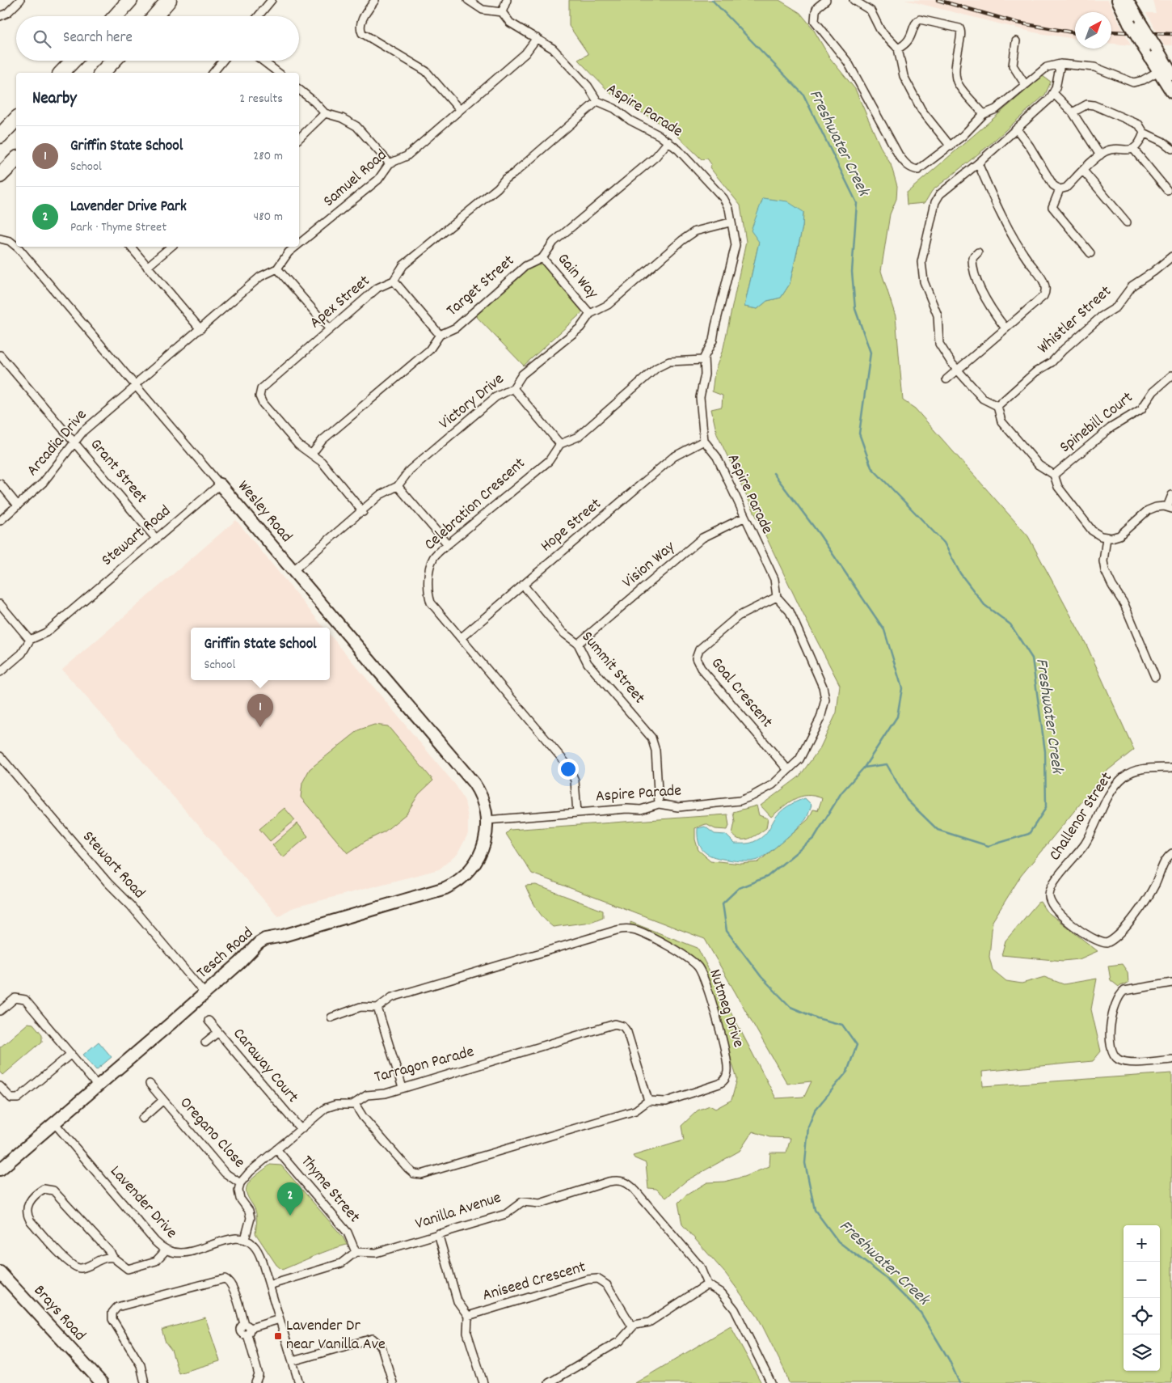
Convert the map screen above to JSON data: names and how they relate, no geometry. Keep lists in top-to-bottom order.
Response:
{
  "streets": {
    "street": [
      "Aspire Parade",
      "Samuel Road",
      "Gain Way",
      "Target Street",
      "Apex Street",
      "Whistler Street",
      "Victory Drive",
      "Spinebill Court",
      "Arcadia Drive",
      "Grant Street",
      "Celebration Crescent",
      "Wesley Road",
      "Hope Street",
      "Stewart Road",
      "Vision Way",
      "Summit Street",
      "Goal Crescent",
      "Challenor Street",
      "Tesch Road",
      "Nutmeg Drive",
      "Tarragon Parade",
      "Caraway Court",
      "Oregano Close",
      "Thyme Street",
      "Lavender Drive",
      "Vanilla Avenue",
      "Aniseed Crescent",
      "Brays Road"
    ]
  },
  "crossings": [
    ["Aspire Parade", "Samuel Road"],
    ["Aspire Parade", "Apex Street"],
    ["Aspire Parade", "Victory Drive"],
    ["Aspire Parade", "Celebration Crescent"],
    ["Aspire Parade", "Wesley Road"],
    ["Aspire Parade", "Hope Street"],
    ["Aspire Parade", "Vision Way"],
    ["Aspire Parade", "Summit Street"],
    ["Aspire Parade", "Goal Crescent"],
    ["Aspire Parade", "Tesch Road"],
    ["Gain Way", "Target Street"],
    ["Gain Way", "Victory Drive"],
    ["Target Street", "Apex Street"],
    ["Apex Street", "Victory Drive"],
    ["Victory Drive", "Wesley Road"],
    ["Arcadia Drive", "Grant Street"],
    ["Arcadia Drive", "Wesley Road"],
    ["Grant Street", "Stewart Road"],
    ["Celebration Crescent", "Hope Street"],
    ["Wesley Road", "Stewart Road"],
    ["Wesley Road", "Tesch Road"],
    ["Hope Street", "Summit Street"],
    ["Stewart Road", "Tesch Road"],
    ["Vision Way", "Summit Street"],
    ["Tesch Road", "Lavender Drive"],
    ["Nutmeg Drive", "Tarragon Parade"],
    ["Tarragon Parade", "Caraway Court"],
    ["Tarragon Parade", "Oregano Close"],
    ["Tarragon Parade", "Thyme Street"],
    ["Thyme Street", "Vanilla Avenue"]
  ],
  "water": ["Freshwater Creek"],
  "places": {
    "transit": ["Lavender Dr near Vanilla Ave"]
  },
  "north": "top right",
  "page": {
    "search": "Search here",
    "heading": ["Nearby", "2 results"],
    "list": [
      {
        "mark": "1",
        "name": "Griffin State School",
        "note": "School",
        "value": "280 m"
      },
      {
        "mark": "2",
        "name": "Lavender Drive Park",
        "note": "Park · Thyme Street",
        "value": "480 m"
      }
    ],
    "popup": ["Griffin State School", "School"],
    "pins": ["1", "2"],
    "map_buttons": ["+", "−"]
  }
}
